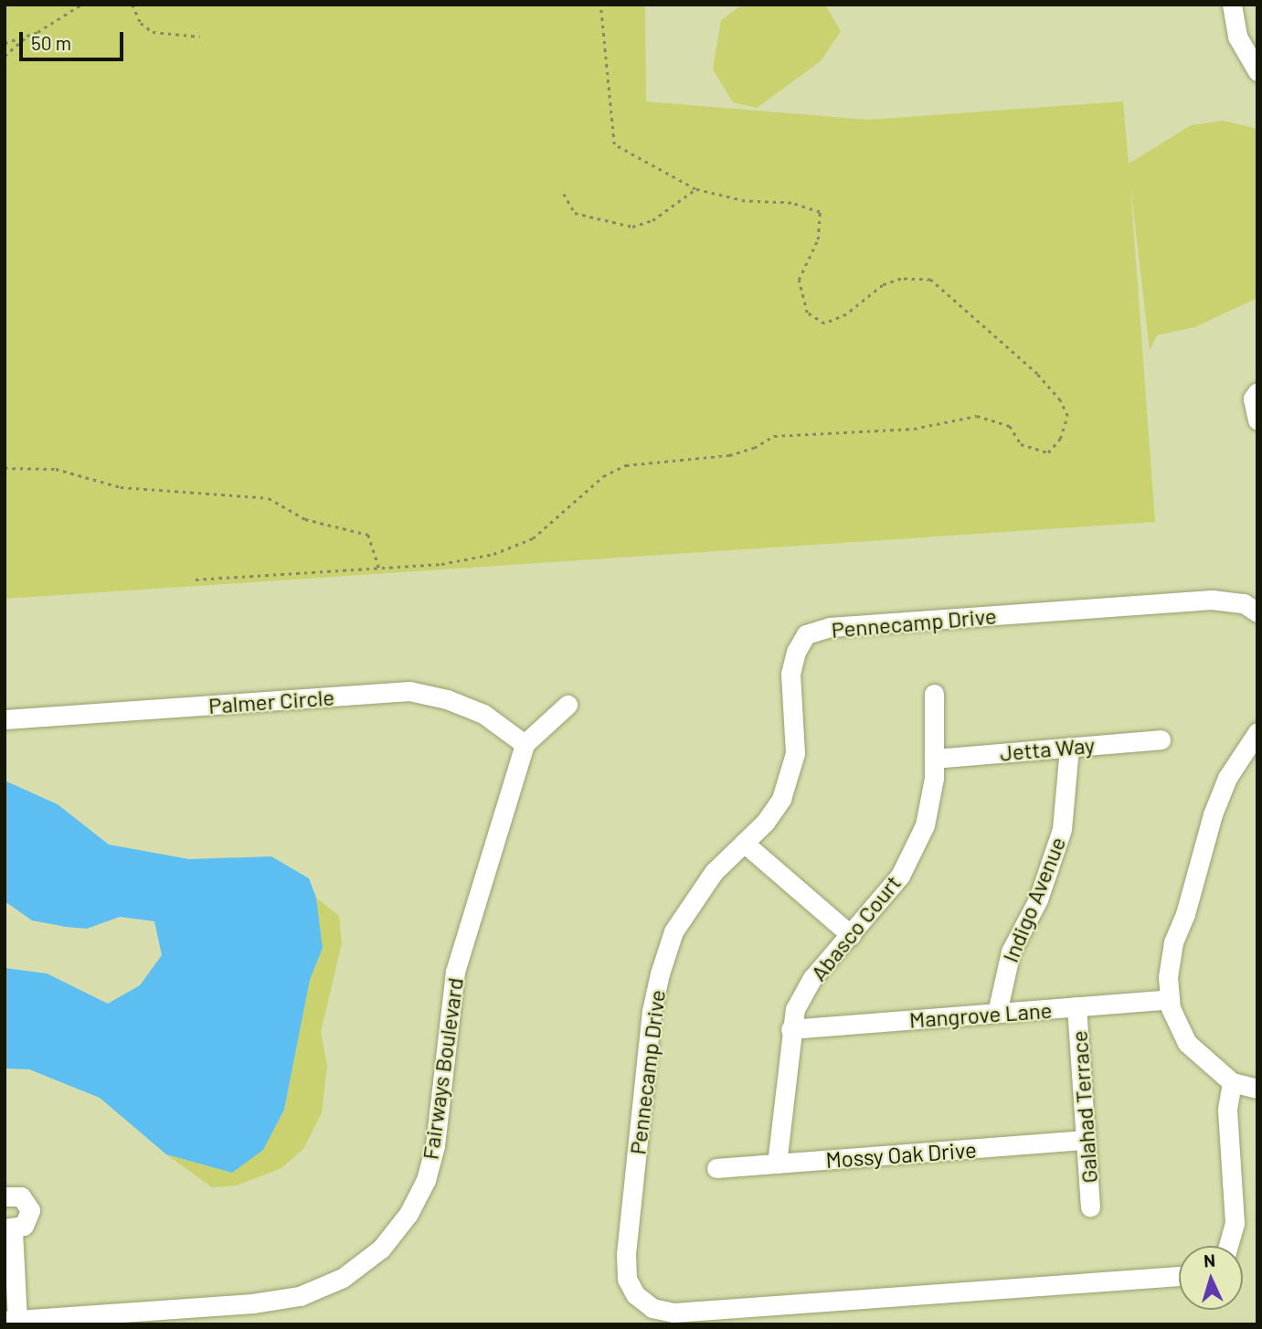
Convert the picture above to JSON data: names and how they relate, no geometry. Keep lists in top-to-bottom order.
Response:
{
  "streets": {
    "street": [
      "Pennecamp Drive",
      "Palmer Circle",
      "Jetta Way",
      "Indigo Avenue",
      "Abasco Court",
      "Mangrove Lane",
      "Fairways Boulevard",
      "Galahad Terrace",
      "Mossy Oak Drive"
    ]
  },
  "crossings": [
    ["Palmer Circle", "Fairways Boulevard"],
    ["Jetta Way", "Indigo Avenue"],
    ["Jetta Way", "Abasco Court"],
    ["Indigo Avenue", "Mangrove Lane"],
    ["Abasco Court", "Mangrove Lane"],
    ["Abasco Court", "Mossy Oak Drive"],
    ["Mangrove Lane", "Galahad Terrace"],
    ["Galahad Terrace", "Mossy Oak Drive"]
  ],
  "scale_bar": "50 m",
  "north": "top"
}
